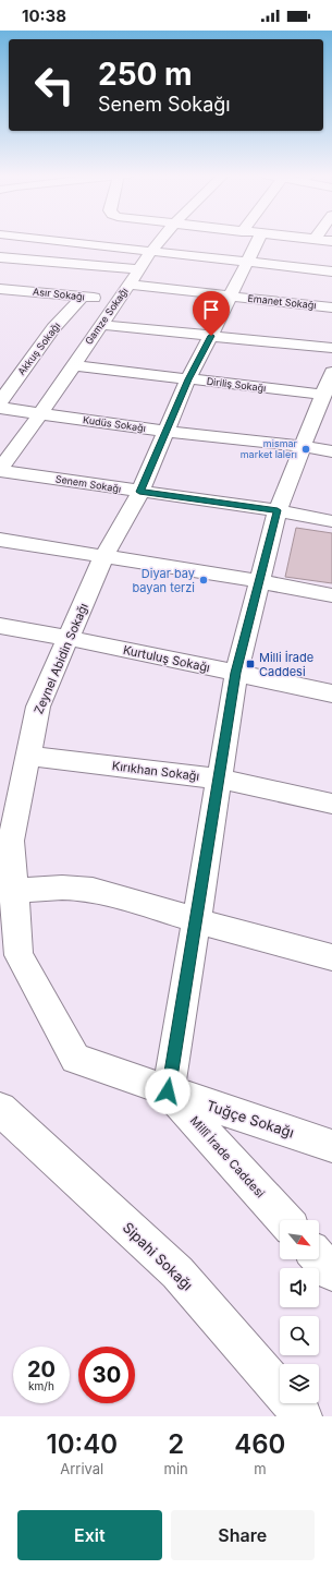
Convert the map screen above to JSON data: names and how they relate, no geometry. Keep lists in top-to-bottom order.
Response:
{
  "streets": {
    "street": [
      "Asır Sokağı",
      "Emanet Sokağı",
      "Gamze Sokağı",
      "Akkuş Sokağı",
      "Diriliş Sokağı",
      "Kudüs Sokağı",
      "Senem Sokağı",
      "Zeynel Abidin Sokağı",
      "Kurtuluş Sokağı",
      "Kırıkhan Sokağı",
      "Tuğçe Sokağı",
      "Millî İrade Caddesi",
      "Sipahi Sokağı"
    ]
  },
  "crossings": [
    ["Asır Sokağı", "Gamze Sokağı"],
    ["Asır Sokağı", "Akkuş Sokağı"],
    ["Emanet Sokağı", "Gamze Sokağı"],
    ["Emanet Sokağı", "Zeynel Abidin Sokağı"],
    ["Gamze Sokağı", "Diriliş Sokağı"],
    ["Gamze Sokağı", "Kudüs Sokağı"],
    ["Gamze Sokağı", "Senem Sokağı"],
    ["Diriliş Sokağı", "Zeynel Abidin Sokağı"],
    ["Kudüs Sokağı", "Zeynel Abidin Sokağı"],
    ["Senem Sokağı", "Zeynel Abidin Sokağı"],
    ["Zeynel Abidin Sokağı", "Kurtuluş Sokağı"],
    ["Zeynel Abidin Sokağı", "Kırıkhan Sokağı"],
    ["Zeynel Abidin Sokağı", "Tuğçe Sokağı"],
    ["Zeynel Abidin Sokağı", "Millî İrade Caddesi"],
    ["Tuğçe Sokağı", "Millî İrade Caddesi"]
  ],
  "places": {
    "other": ["mismar market lalerı", "Diyar bay bayan terzi"],
    "transit": ["Milli İrade Caddesi"]
  },
  "north": "bottom right",
  "page": {
    "status": "10:38",
    "turn": ["250 m", "Senem Sokağı"],
    "speed": "20 km/h",
    "limit": "30",
    "eta": [
      "10:40",
      "Arrival",
      "2",
      "min",
      "460",
      "m"
    ],
    "buttons": ["Exit", "Share"]
  }
}
